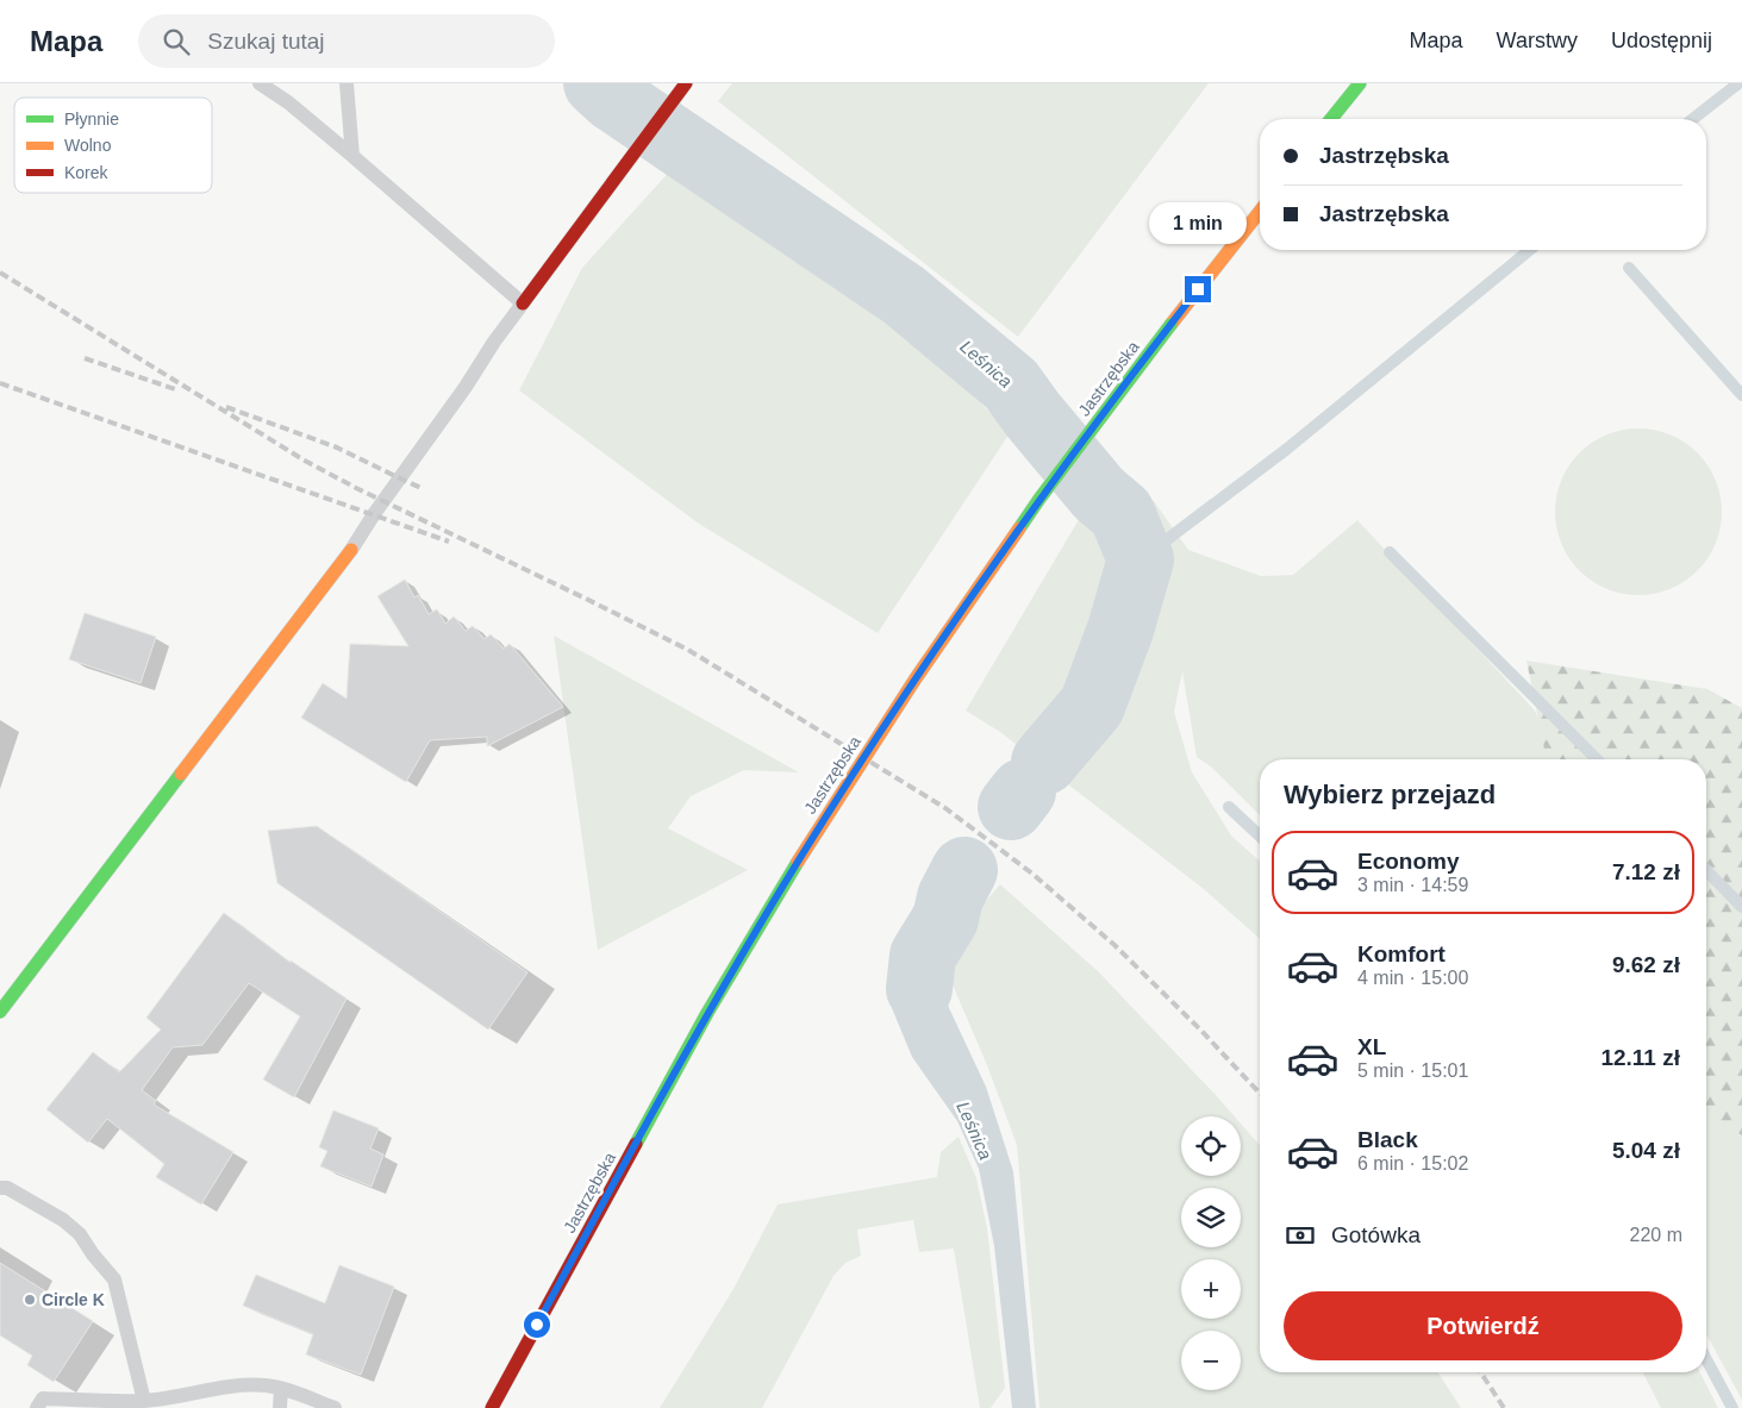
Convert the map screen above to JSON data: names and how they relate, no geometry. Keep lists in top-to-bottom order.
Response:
{
  "streets": {
    "main road": ["Jastrzębska"]
  },
  "water": ["Leśnica"],
  "places": ["Circle K"],
  "legend": ["Płynnie", "Wolno", "Korek"],
  "page": {
    "header": "Mapa",
    "search": "Szukaj tutaj",
    "nav": ["Mapa", "Warstwy", "Udostępnij"],
    "banner": ["Jastrzębska", "Jastrzębska"],
    "bubble": "1 min",
    "heading": "Wybierz przejazd",
    "list": [
      {
        "name": "Economy",
        "note": "3 min · 14:59",
        "value": "7.12 zł"
      },
      {
        "name": "Komfort",
        "note": "4 min · 15:00",
        "value": "9.62 zł"
      },
      {
        "name": "XL",
        "note": "5 min · 15:01",
        "value": "12.11 zł"
      },
      {
        "name": "Black",
        "note": "6 min · 15:02",
        "value": "5.04 zł"
      }
    ],
    "map_buttons": ["+", "−"],
    "pay": ["Gotówka", "220 m"],
    "buttons": "Potwierdź"
  }
}
